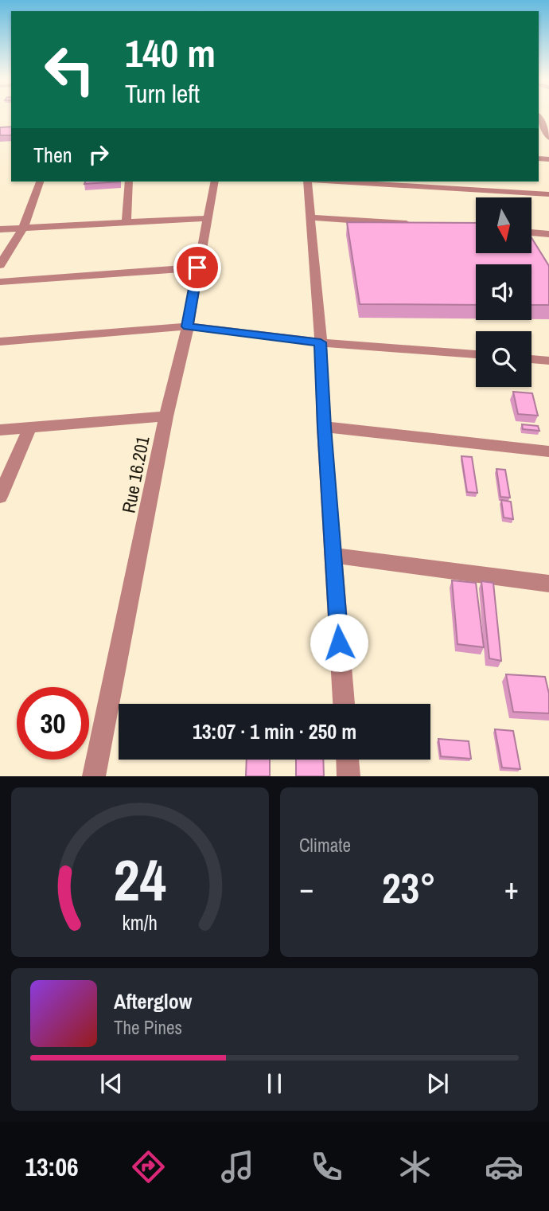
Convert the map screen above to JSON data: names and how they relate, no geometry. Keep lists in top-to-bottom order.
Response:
{
  "streets": {
    "street": ["Rue 16.201"]
  },
  "north": "bottom",
  "page": {
    "turn": ["140 m", "Turn left"],
    "then": "Then",
    "limit": "30",
    "trip": "13:07 · 1 min · 250 m",
    "tile": "Climate",
    "heat": ["−", "23°", "+"],
    "song": ["Afterglow", "The Pines"],
    "tabs": "13:06",
    "gauge": ["24", "km/h"]
  }
}
